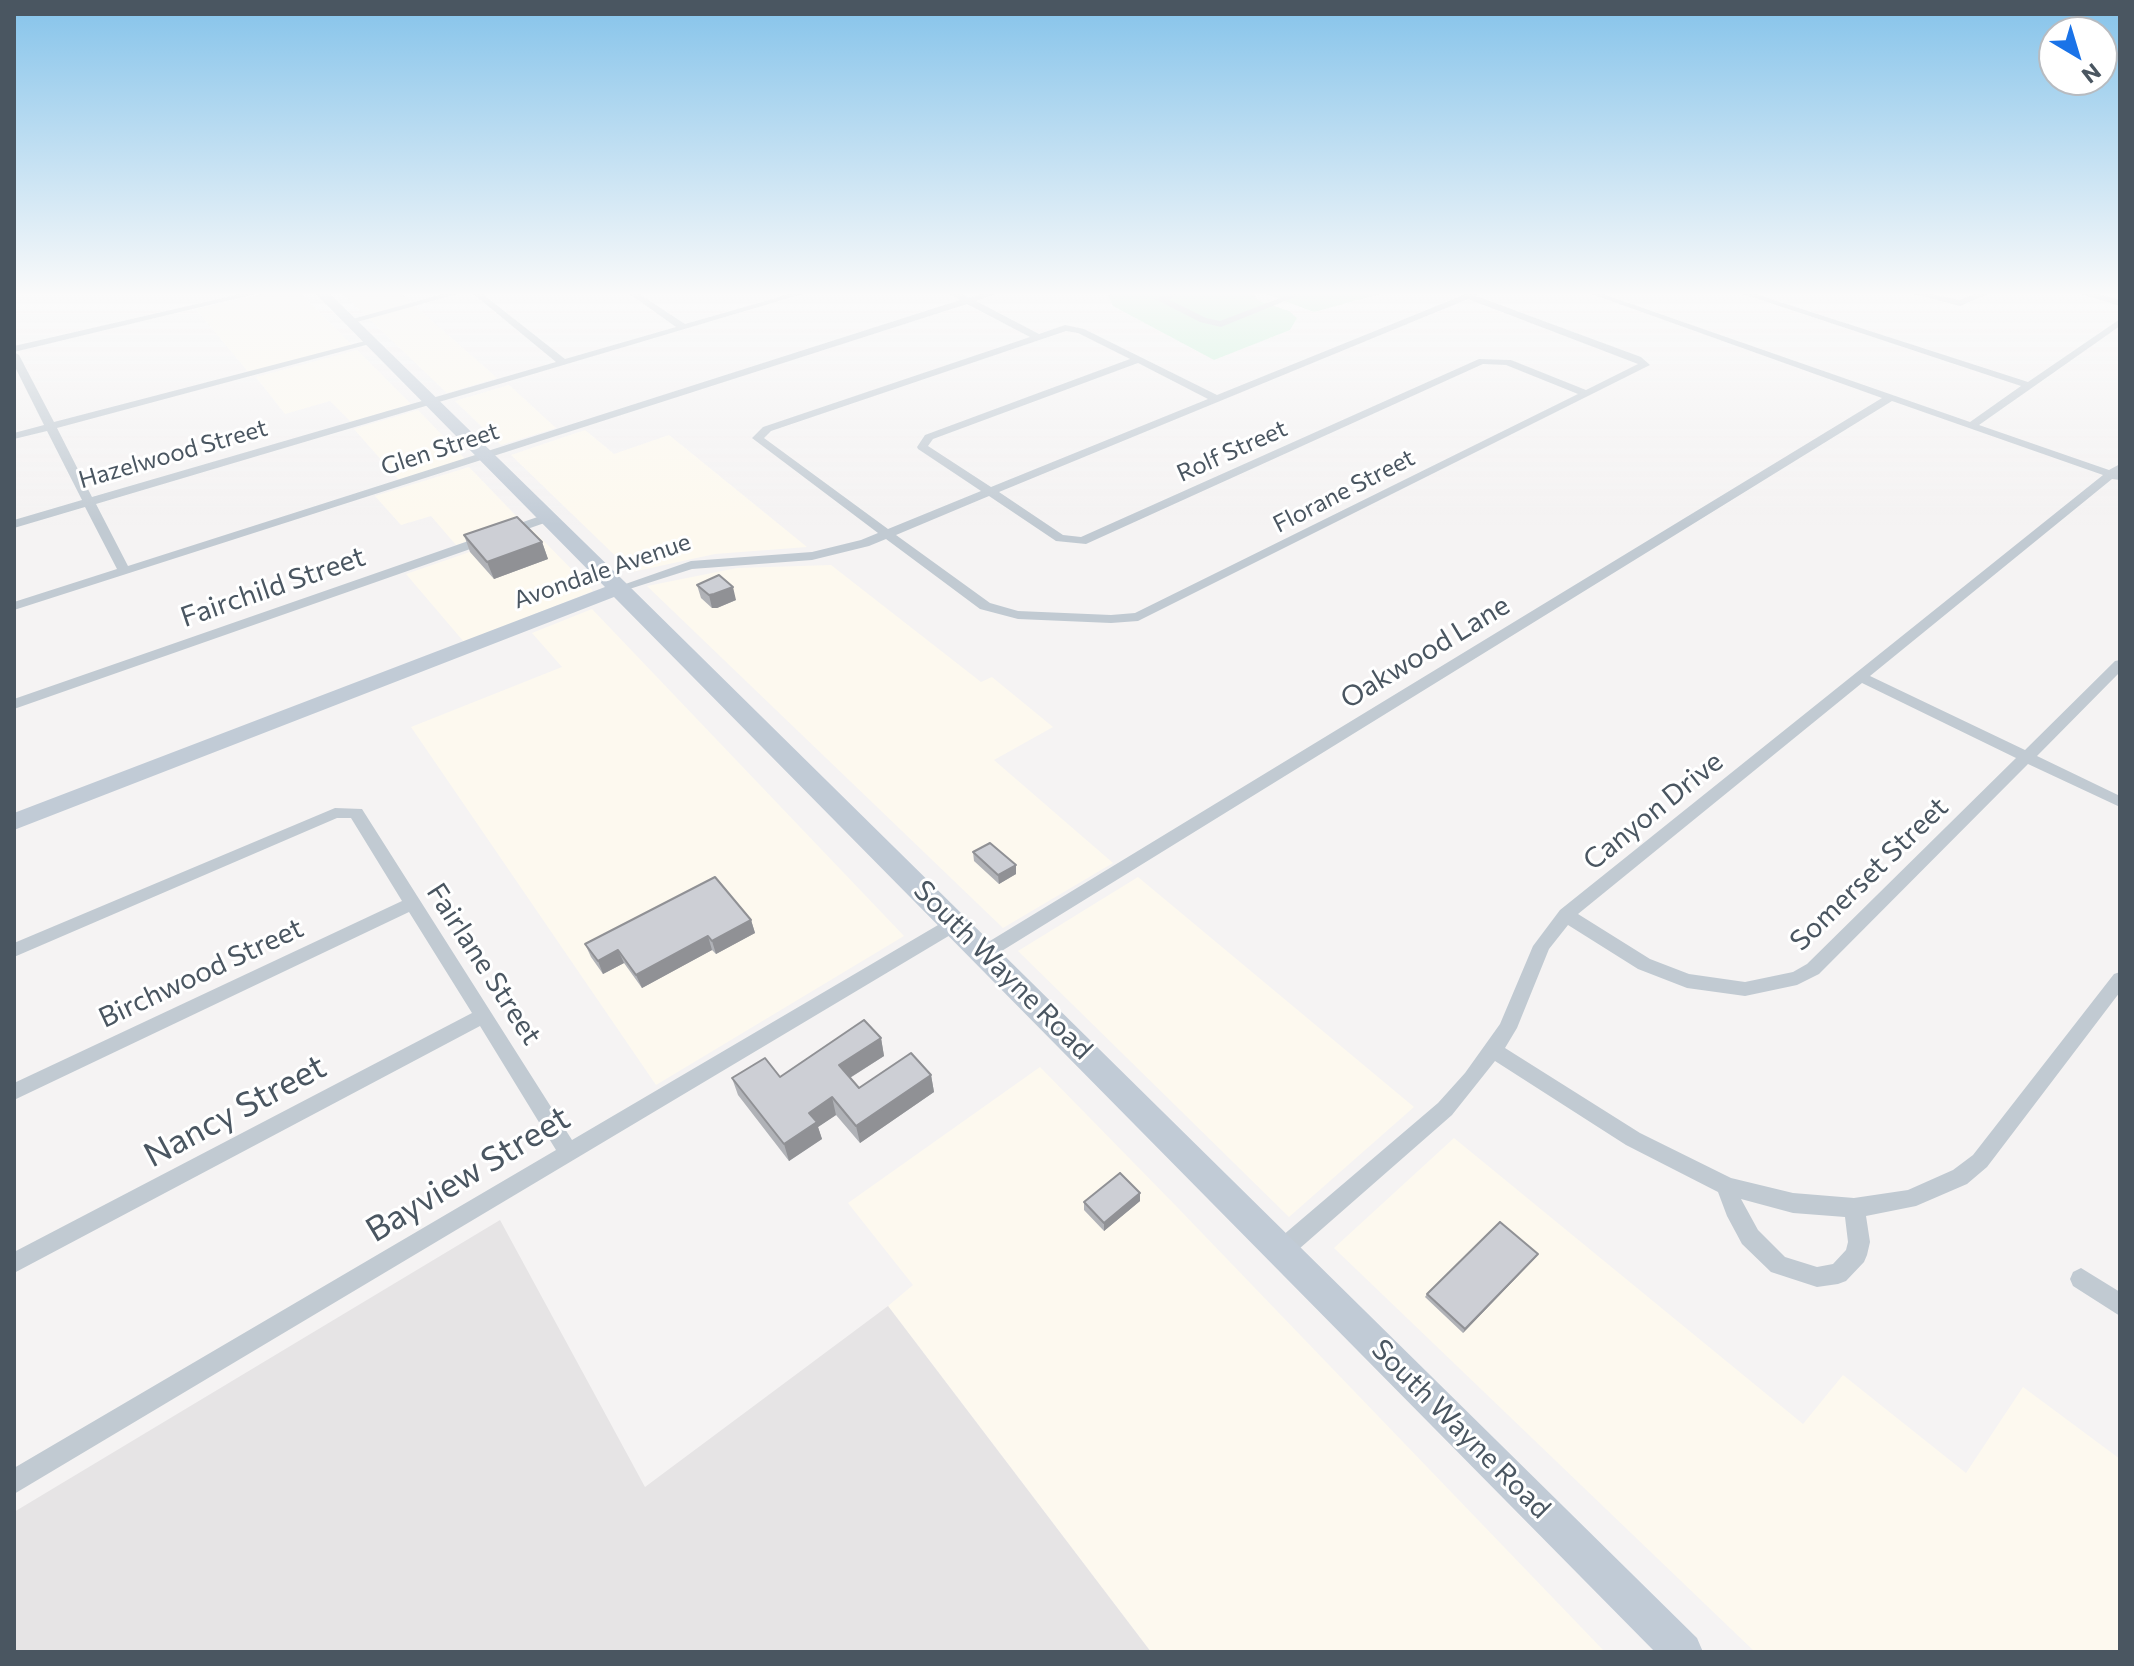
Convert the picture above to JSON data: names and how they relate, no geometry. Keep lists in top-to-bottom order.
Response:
{
  "streets": {
    "main road": ["Avondale Avenue", "South Wayne Road"],
    "street": [
      "Glen Street",
      "Rolf Street",
      "Hazelwood Street",
      "Florane Street",
      "Fairchild Street",
      "Oakwood Lane",
      "Canyon Drive",
      "Somerset Street",
      "Fairlane Street",
      "Birchwood Street",
      "Nancy Street",
      "Bayview Street"
    ]
  },
  "crossings": [
    ["Glen Street", "South Wayne Road"],
    ["Rolf Street", "Florane Street"],
    ["Rolf Street", "Avondale Avenue"],
    ["Hazelwood Street", "South Wayne Road"],
    ["Florane Street", "Avondale Avenue"],
    ["Avondale Avenue", "South Wayne Road"],
    ["Fairchild Street", "South Wayne Road"],
    ["Oakwood Lane", "South Wayne Road"],
    ["Canyon Drive", "Somerset Street"],
    ["Canyon Drive", "South Wayne Road"],
    ["Fairlane Street", "Birchwood Street"],
    ["Fairlane Street", "Nancy Street"],
    ["Fairlane Street", "Bayview Street"],
    ["South Wayne Road", "Bayview Street"]
  ],
  "north": "bottom right"
}
